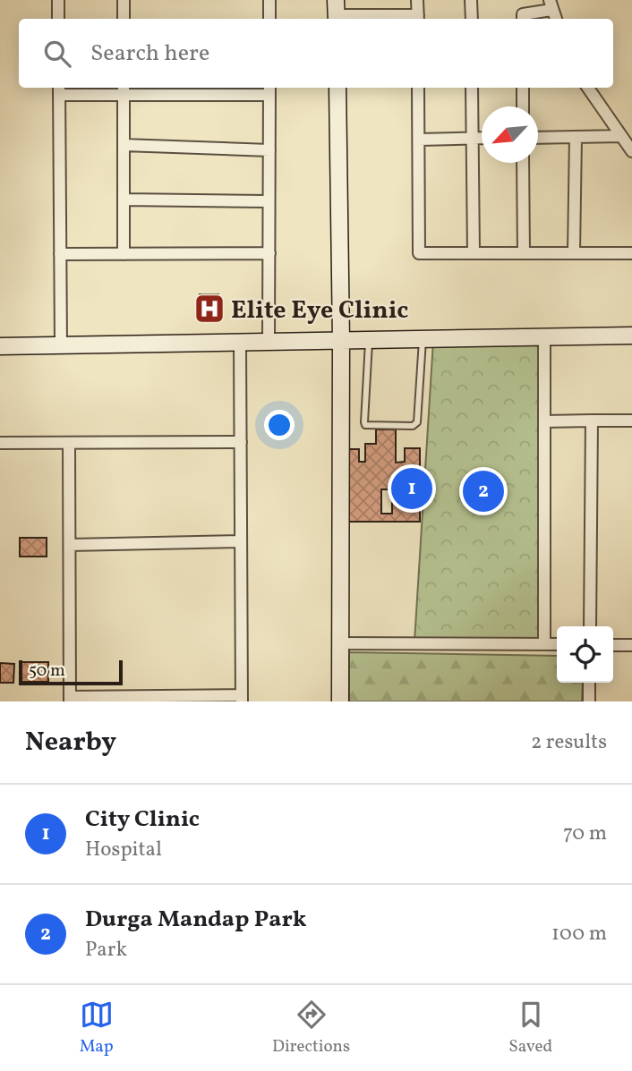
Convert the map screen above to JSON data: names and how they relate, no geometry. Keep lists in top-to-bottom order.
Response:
{
  "places": {
    "hospital": ["Elite Eye Clinic"]
  },
  "scale_bar": "50 m",
  "north": "bottom left",
  "page": {
    "search": "Search here",
    "pins": ["1", "2"],
    "scale": "50 m",
    "heading": ["Nearby", "2 results"],
    "list": [
      {
        "mark": "1",
        "name": "City Clinic",
        "note": "Hospital",
        "value": "70 m"
      },
      {
        "mark": "2",
        "name": "Durga Mandap Park",
        "note": "Park",
        "value": "100 m"
      }
    ],
    "nav": ["Map", "Directions", "Saved"]
  }
}
